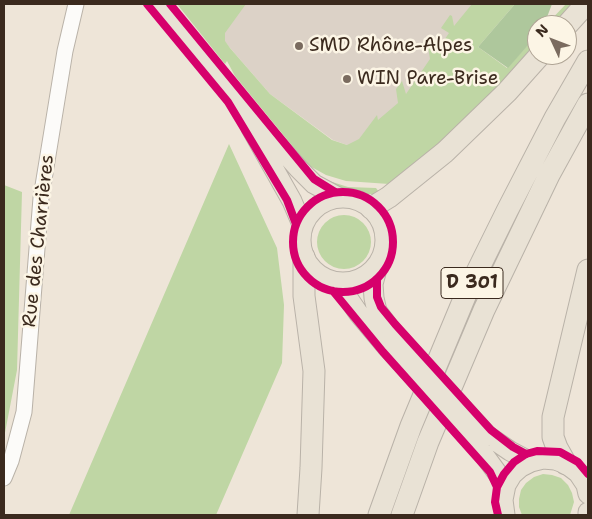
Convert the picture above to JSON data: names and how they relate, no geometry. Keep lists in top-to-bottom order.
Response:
{
  "streets": {
    "highway": ["D 301"],
    "street": ["Rue des Charrières"]
  },
  "places": ["SMD Rhône-Alpes", "WIN Pare-Brise"],
  "north": "top left"
}
